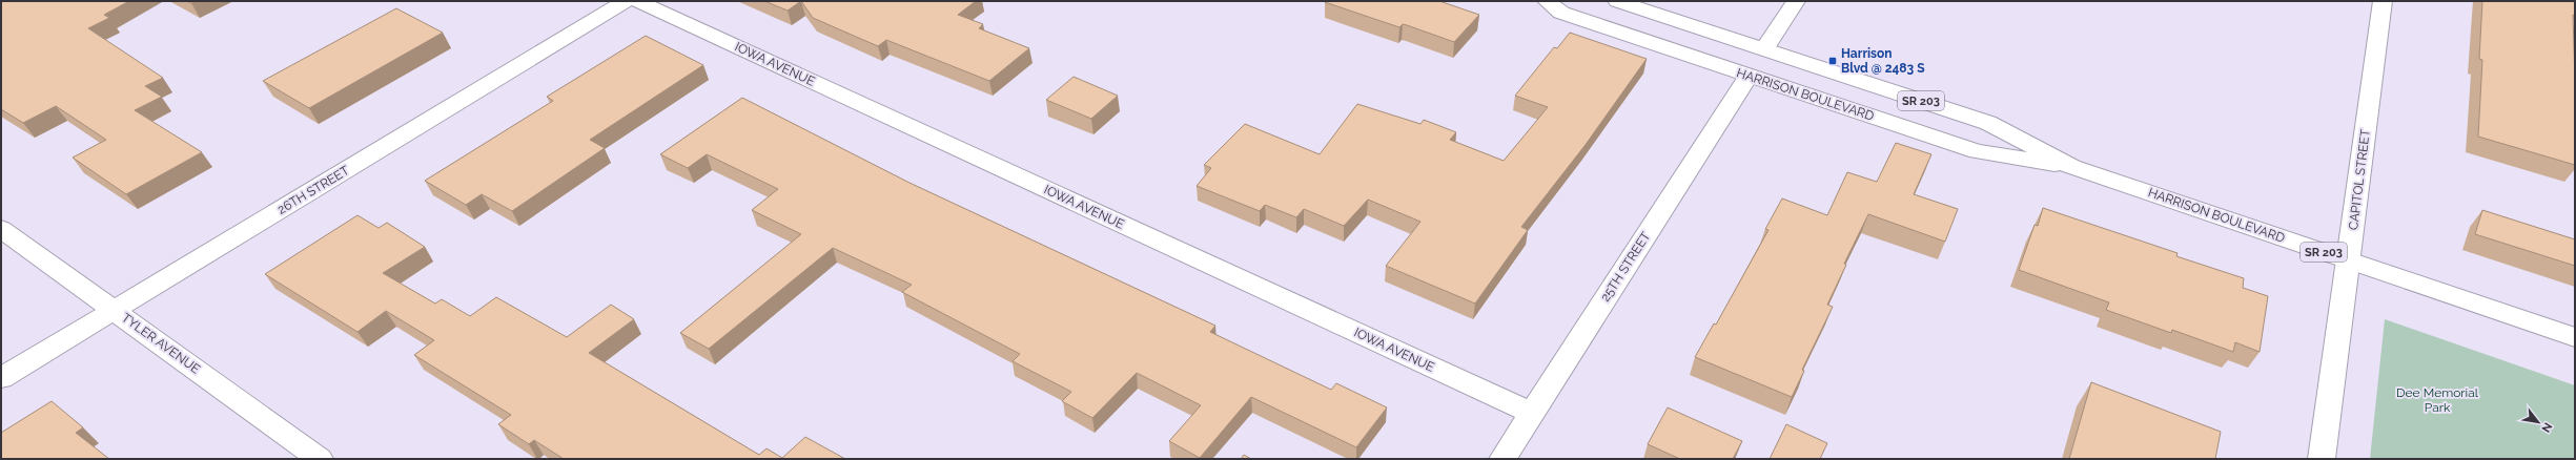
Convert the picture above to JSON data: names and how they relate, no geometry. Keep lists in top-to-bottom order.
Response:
{
  "streets": {
    "street": [
      "IOWA AVENUE",
      "HARRISON BOULEVARD",
      "SR 203",
      "CAPITOL STREET",
      "26TH STREET",
      "25TH STREET",
      "TYLER AVENUE"
    ]
  },
  "crossings": [
    ["IOWA AVENUE", "25TH STREET"],
    ["HARRISON BOULEVARD", "CAPITOL STREET"],
    ["HARRISON BOULEVARD", "25TH STREET"],
    ["26TH STREET", "TYLER AVENUE"]
  ],
  "parks": ["Dee Memorial Park"],
  "places": {
    "transit": ["Harrison Blvd @ 2483 S"]
  },
  "north": "bottom right"
}
